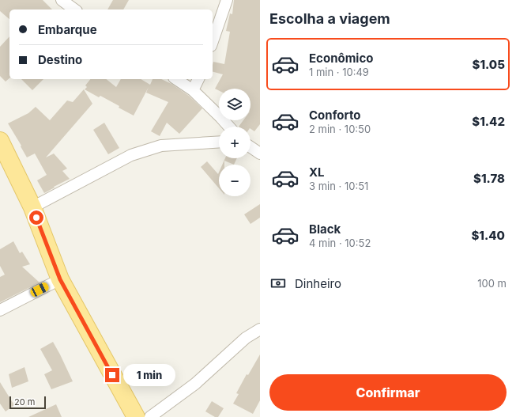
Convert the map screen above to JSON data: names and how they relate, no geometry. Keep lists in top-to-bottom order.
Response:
{
  "scale_bar": "20 m",
  "page": {
    "heading": "Escolha a viagem",
    "banner": ["Embarque", "Destino"],
    "list": [
      {
        "name": "Econômico",
        "note": "1 min · 10:49",
        "value": "$1.05"
      },
      {
        "name": "Conforto",
        "note": "2 min · 10:50",
        "value": "$1.42"
      },
      {
        "name": "XL",
        "note": "3 min · 10:51",
        "value": "$1.78"
      },
      {
        "name": "Black",
        "note": "4 min · 10:52",
        "value": "$1.40"
      }
    ],
    "map_buttons": ["+", "−"],
    "pay": ["Dinheiro", "100 m"],
    "bubble": "1 min",
    "buttons": "Confirmar",
    "scale": "20 m"
  }
}
